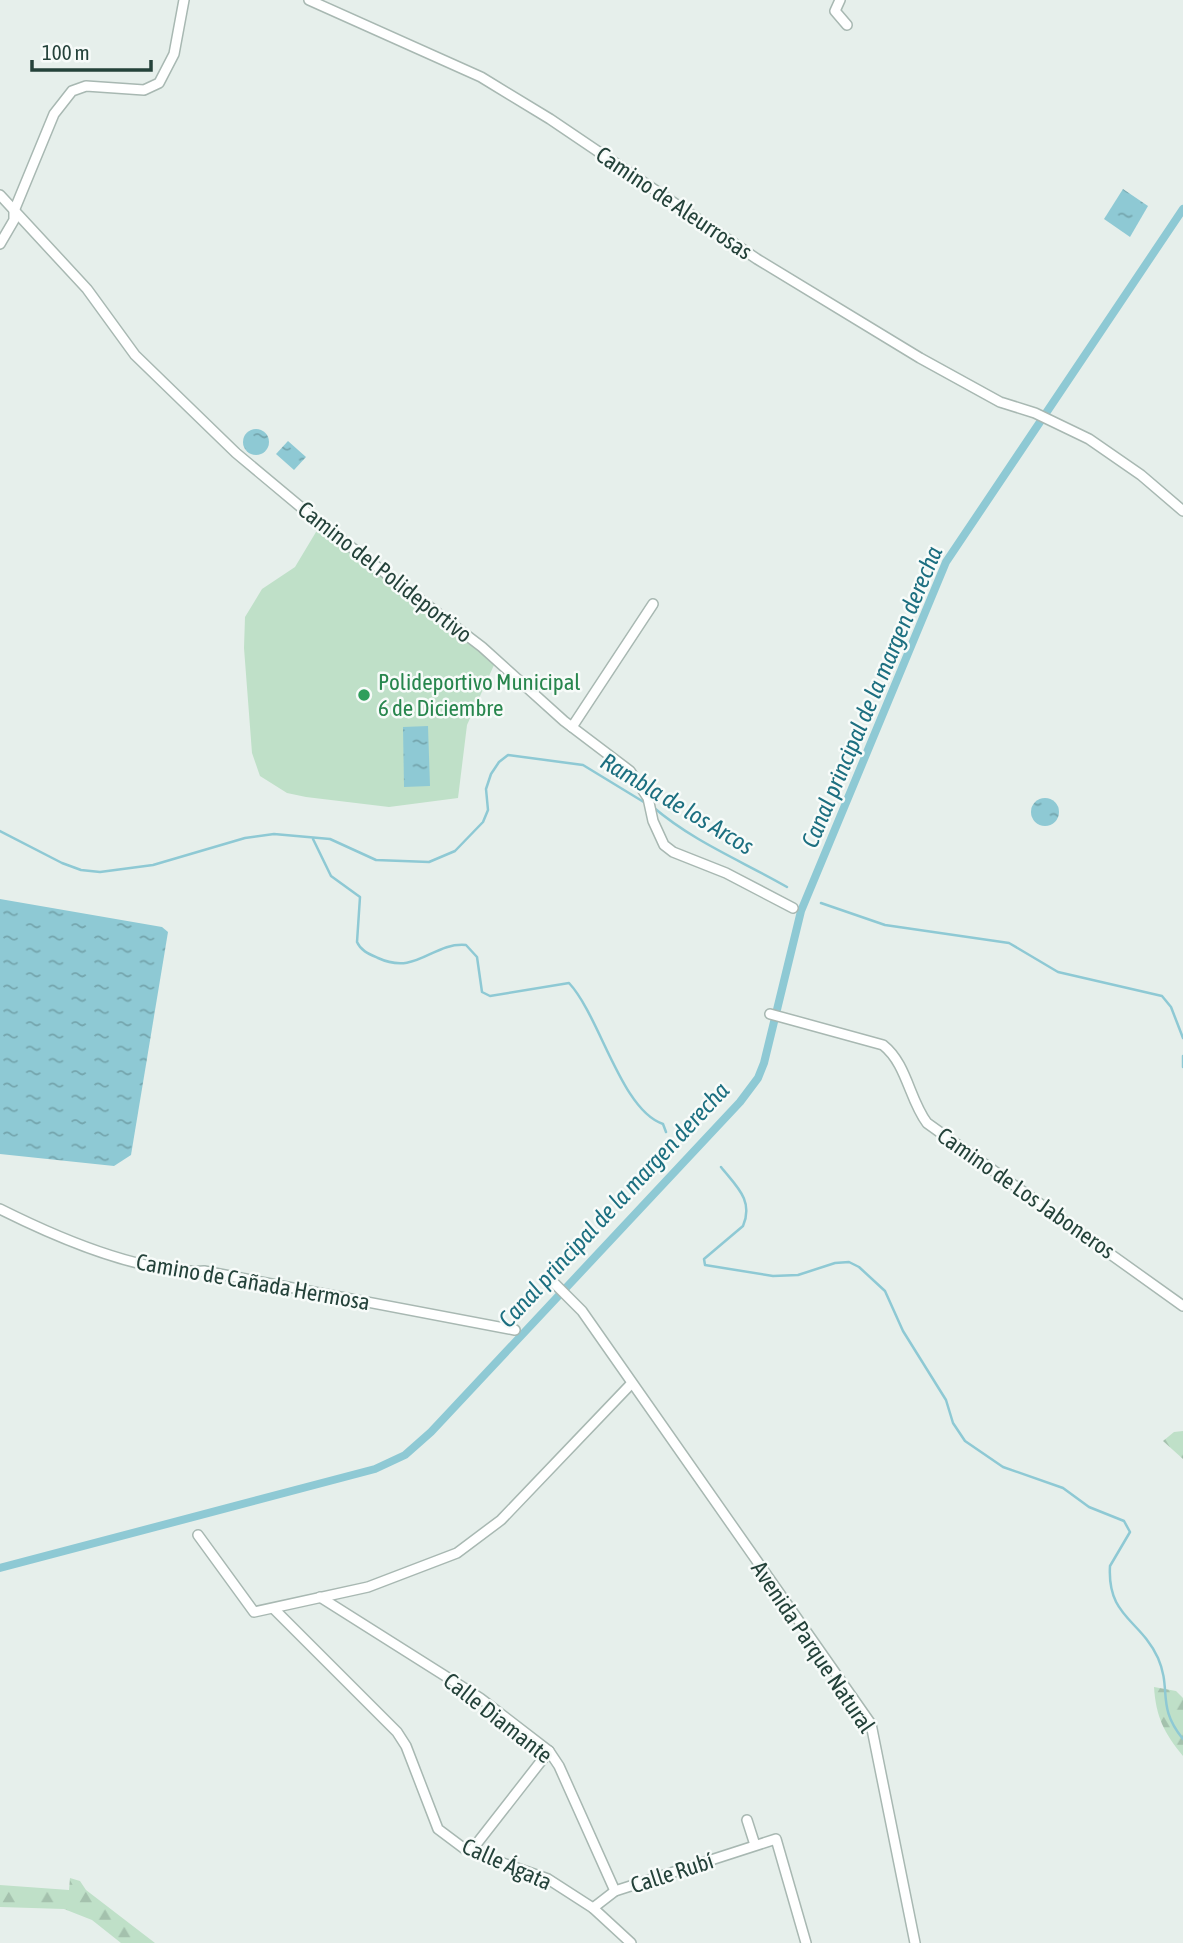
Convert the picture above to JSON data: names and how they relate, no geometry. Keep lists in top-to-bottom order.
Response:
{
  "streets": {
    "street": [
      "Camino de Aleurrosas",
      "Camino del Polideportivo",
      "Camino de Los Jaboneros",
      "Camino de Cañada Hermosa",
      "Avenida Parque Natural",
      "Calle Diamante",
      "Calle Ágata",
      "Calle Rubí"
    ]
  },
  "crossings": [
    ["Calle Diamante", "Calle Rubí"],
    ["Calle Ágata", "Calle Rubí"]
  ],
  "water": ["Canal principal de la margen derecha", "Rambla de los Arcos"],
  "places": ["Polideportivo Municipal 6 de Diciembre"],
  "scale_bar": "100 m"
}
